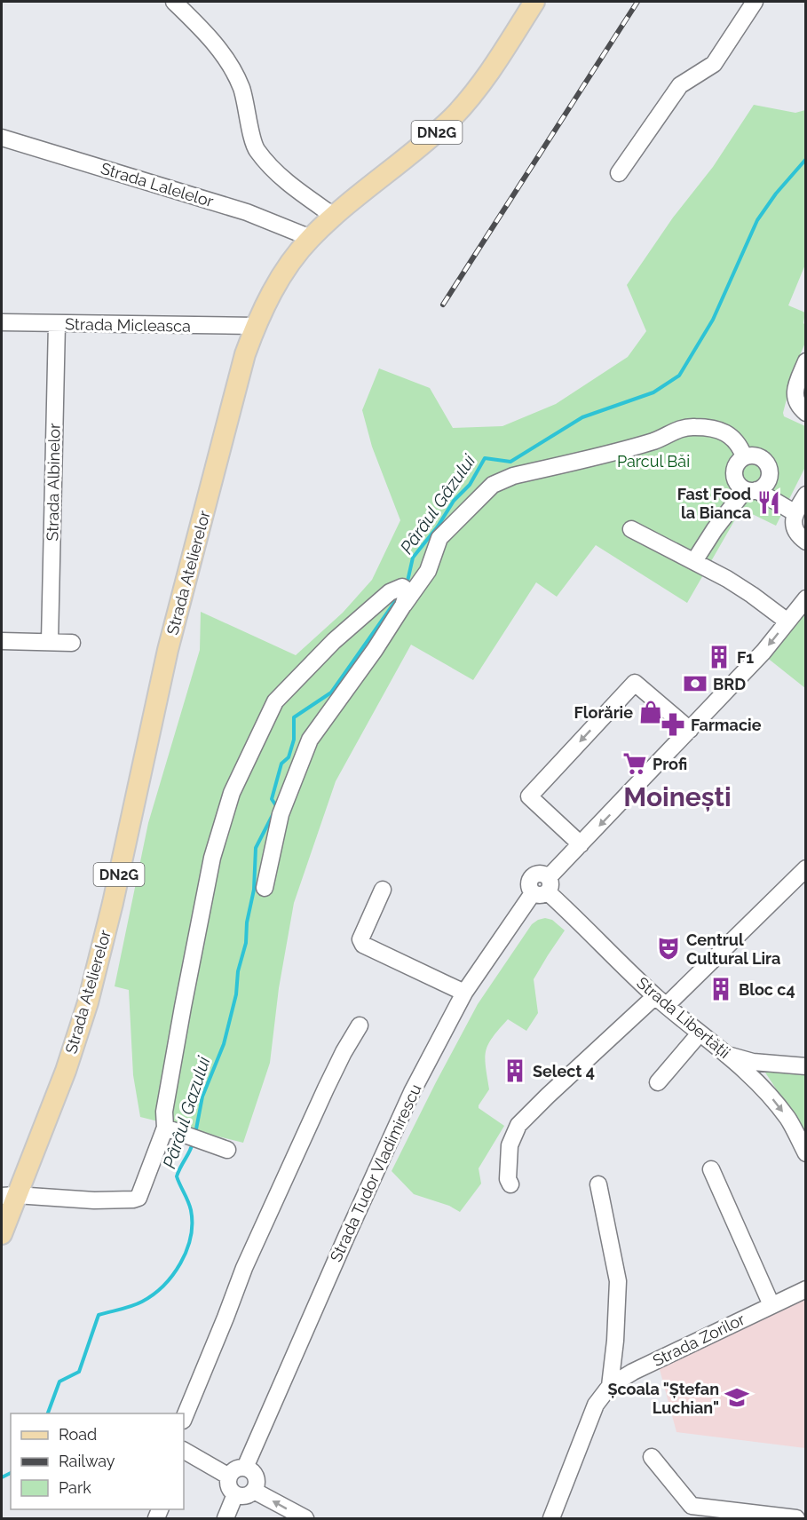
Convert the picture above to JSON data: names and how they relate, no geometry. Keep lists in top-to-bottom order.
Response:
{
  "streets": {
    "main road": ["DN2G", "Strada Atelierelor"],
    "street": [
      "Strada Lalelelor",
      "Strada Micleasca",
      "Strada Albinelor",
      "Strada Libertății",
      "Strada Tudor Vladimirescu",
      "Strada Zorilor"
    ]
  },
  "crossings": [
    ["Strada Lalelelor", "Strada Atelierelor"],
    ["Strada Micleasca", "Strada Albinelor"],
    ["Strada Micleasca", "Strada Atelierelor"],
    ["Strada Libertății", "Strada Tudor Vladimirescu"]
  ],
  "districts": ["Moinești"],
  "water": ["Pârâul Gâzului", "Pârâul Gazului"],
  "parks": ["Parcul Băi"],
  "places": {
    "restaurant": ["Fast Food la Bianca"],
    "building": ["F1", "Bloc c4", "Select 4"],
    "bank": ["BRD"],
    "shop": ["Florărie"],
    "pharmacy": ["Farmacie"],
    "supermarket": ["Profi"],
    "theatre": ["Centrul Cultural Lira"],
    "school or university": ["Școala \"Ștefan Luchian\""]
  },
  "legend": ["Road", "Railway", "Park"]
}
